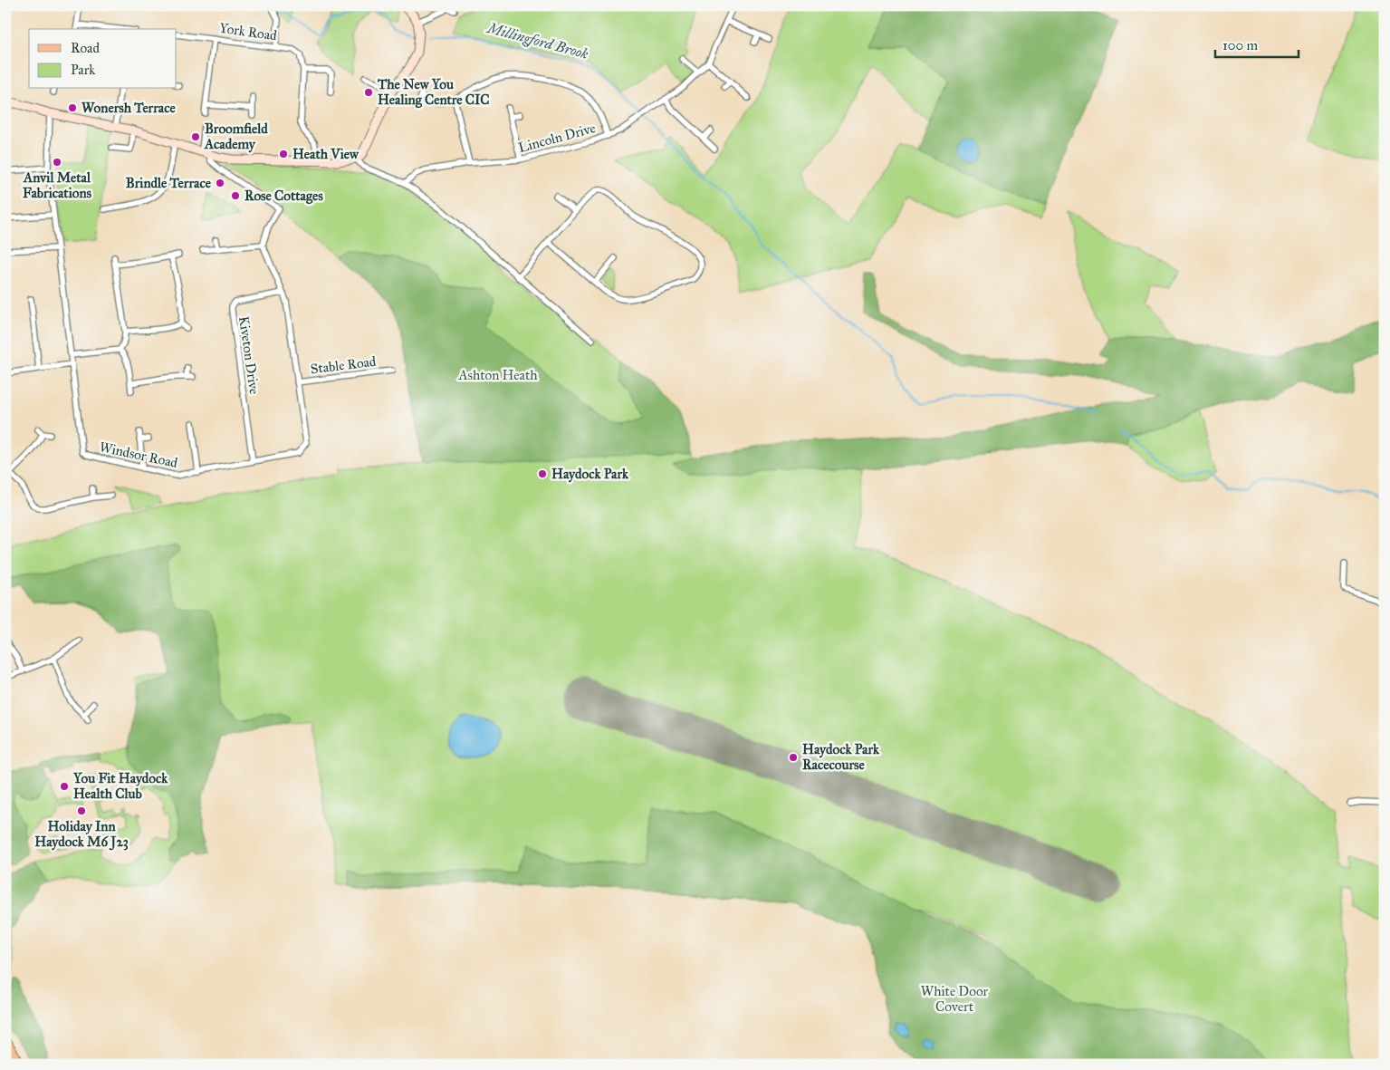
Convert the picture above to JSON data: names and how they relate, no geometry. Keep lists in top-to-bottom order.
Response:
{
  "streets": {
    "street": [
      "York Road",
      "Lincoln Drive",
      "Kiveton Drive",
      "Stable Road",
      "Windsor Road"
    ]
  },
  "crossings": [
    ["Kiveton Drive", "Windsor Road"],
    ["Stable Road", "Windsor Road"]
  ],
  "water": ["Millingford Brook"],
  "parks": ["Ashton Heath", "White Door Covert"],
  "places": [
    "The New You Healing Centre CIC",
    "Wonersh Terrace",
    "Broomfield Academy",
    "Heath View",
    "Anvil Metal Fabrications",
    "Brindle Terrace",
    "Rose Cottages",
    "Haydock Park",
    "Haydock Park Racecourse",
    "You Fit Haydock Health Club",
    "Holiday Inn Haydock M6 J23"
  ],
  "legend": ["Road", "Park"],
  "scale_bar": "100 m"
}
